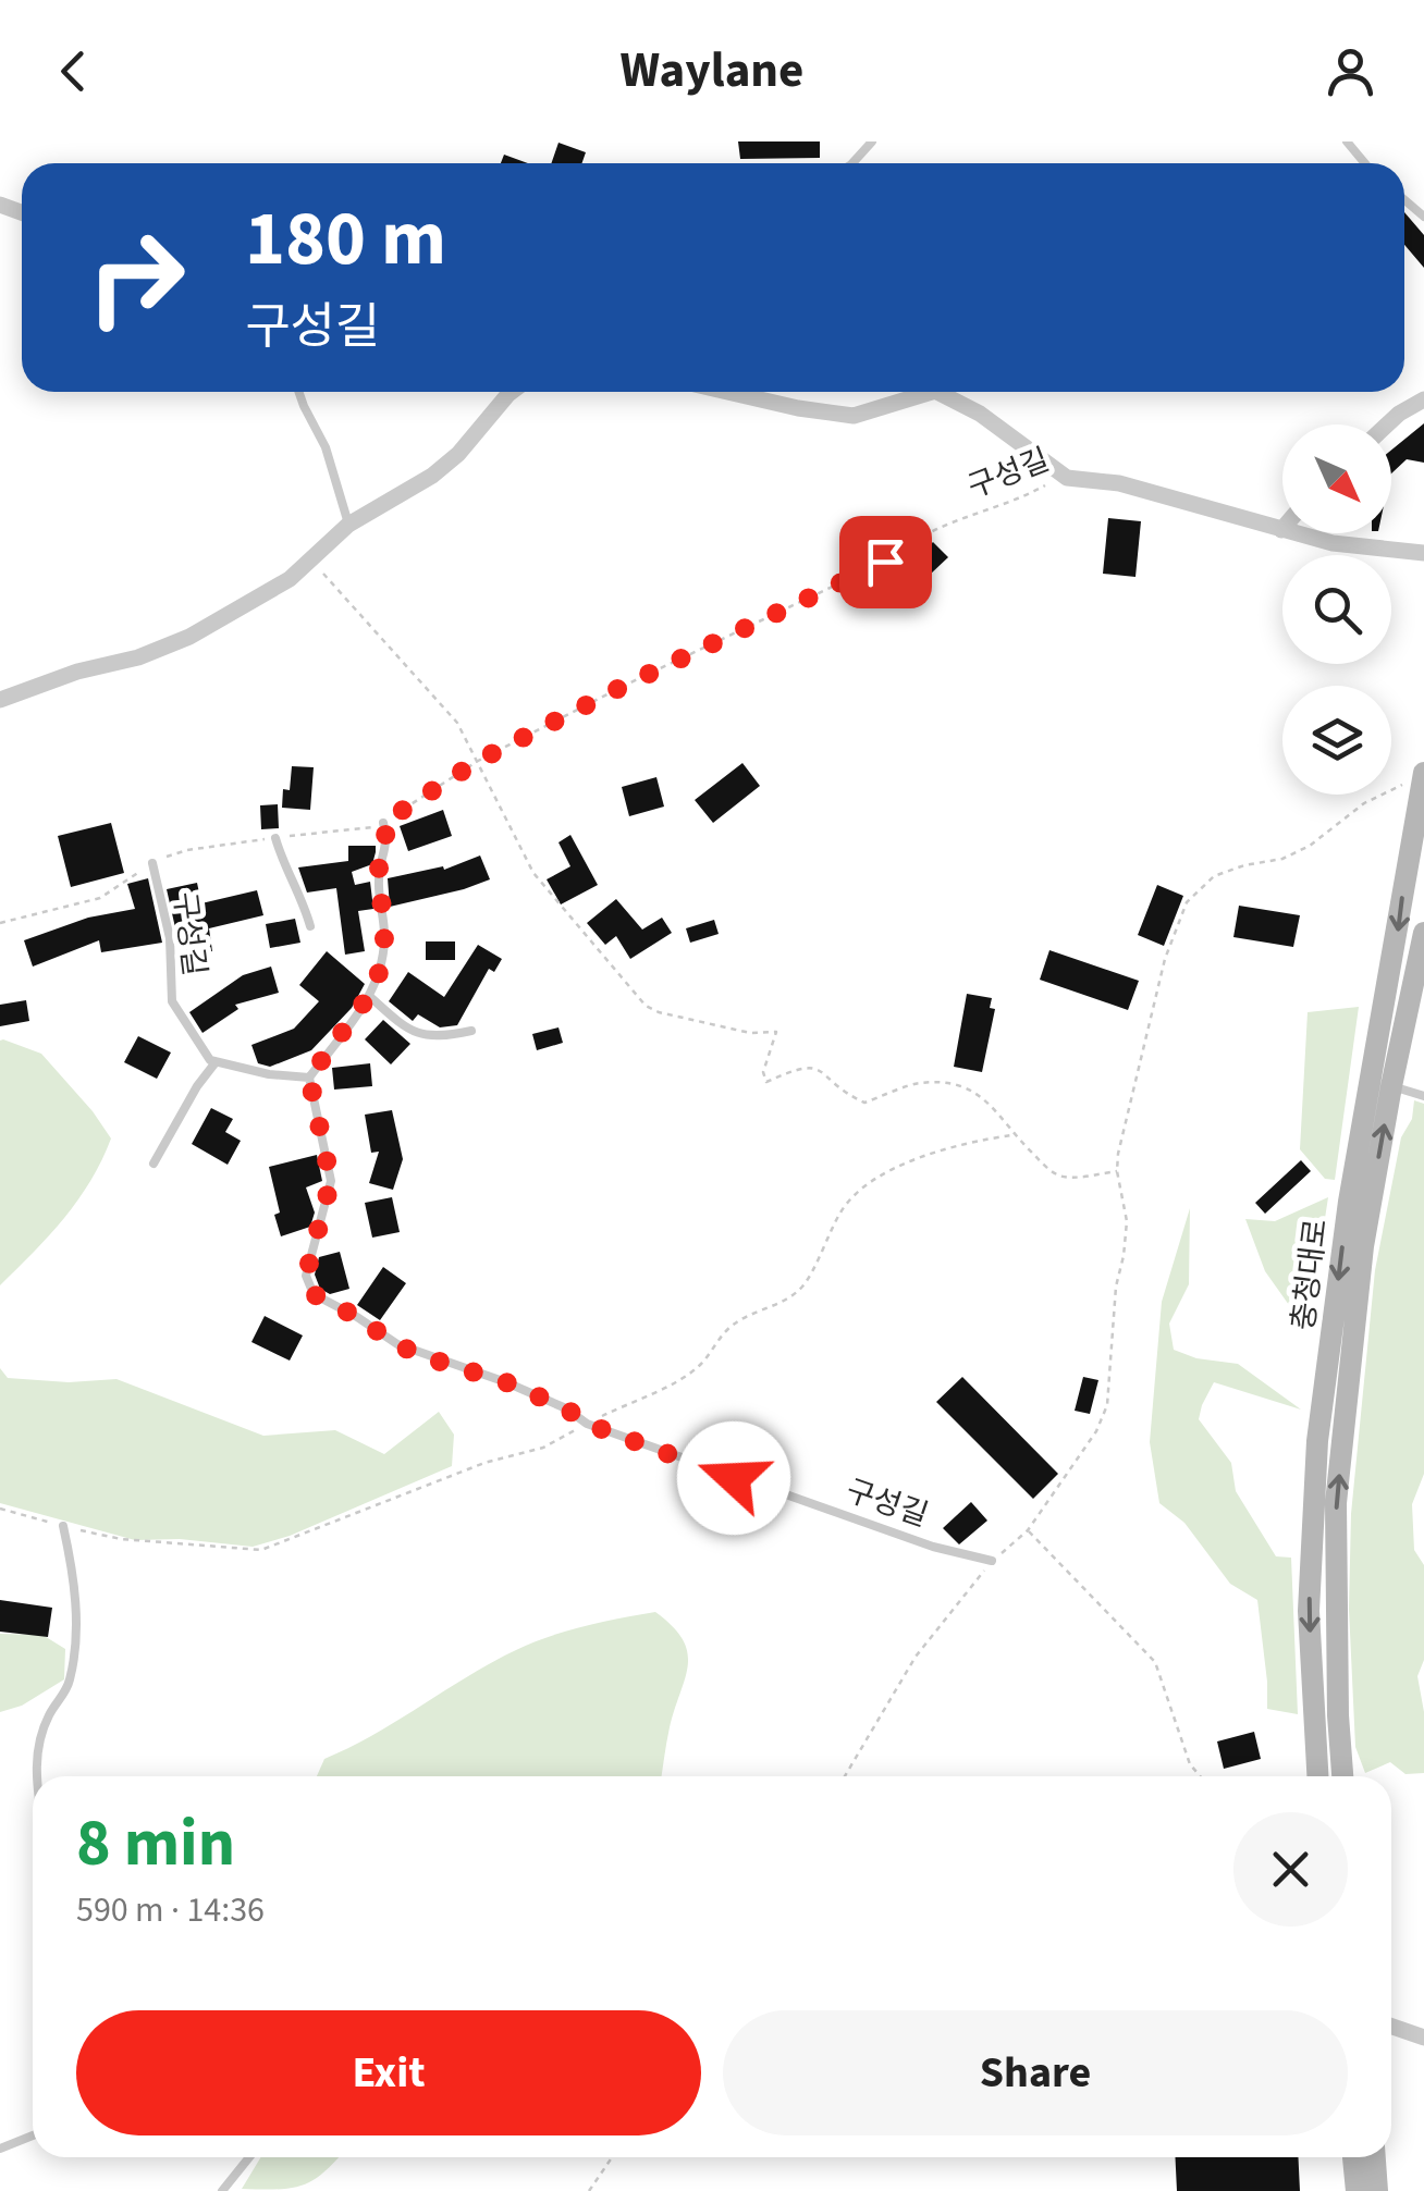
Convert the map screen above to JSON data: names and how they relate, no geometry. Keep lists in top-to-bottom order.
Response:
{
  "streets": {
    "main road": ["충청대로"],
    "street": ["구성길"]
  },
  "north": "bottom right",
  "page": {
    "header": "Waylane",
    "turn": ["180 m", "구성길"],
    "heading": ["8 min", "590 m · 14:36"],
    "buttons": ["Exit", "Share"]
  }
}
